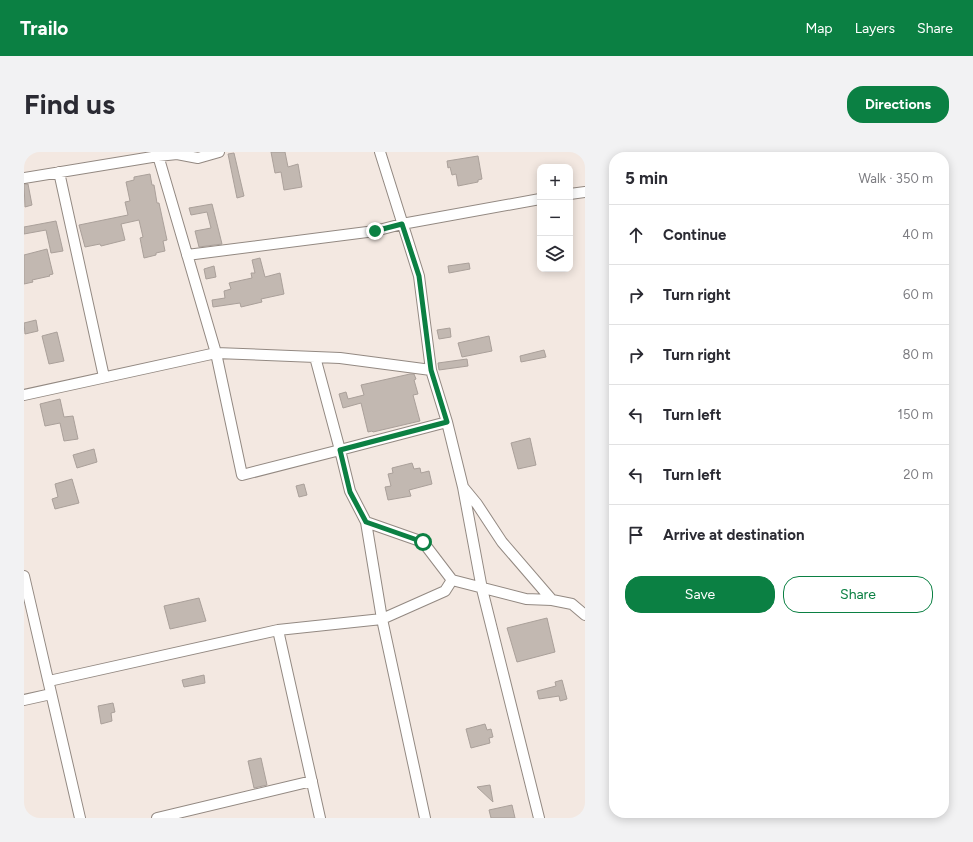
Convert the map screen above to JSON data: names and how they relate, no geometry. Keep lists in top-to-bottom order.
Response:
{
  "page": {
    "header": "Trailo",
    "nav": ["Map", "Layers", "Share"],
    "buttons": [
      "Directions",
      ["Save", "Share"]
    ],
    "title": "Find us",
    "heading": ["5 min", "Walk · 350 m"],
    "map_buttons": ["+", "−"],
    "list": [
      ["Continue", "40 m"],
      ["Turn right", "60 m"],
      ["Turn right", "80 m"],
      ["Turn left", "150 m"],
      ["Turn left", "20 m"],
      "Arrive at destination"
    ]
  }
}
